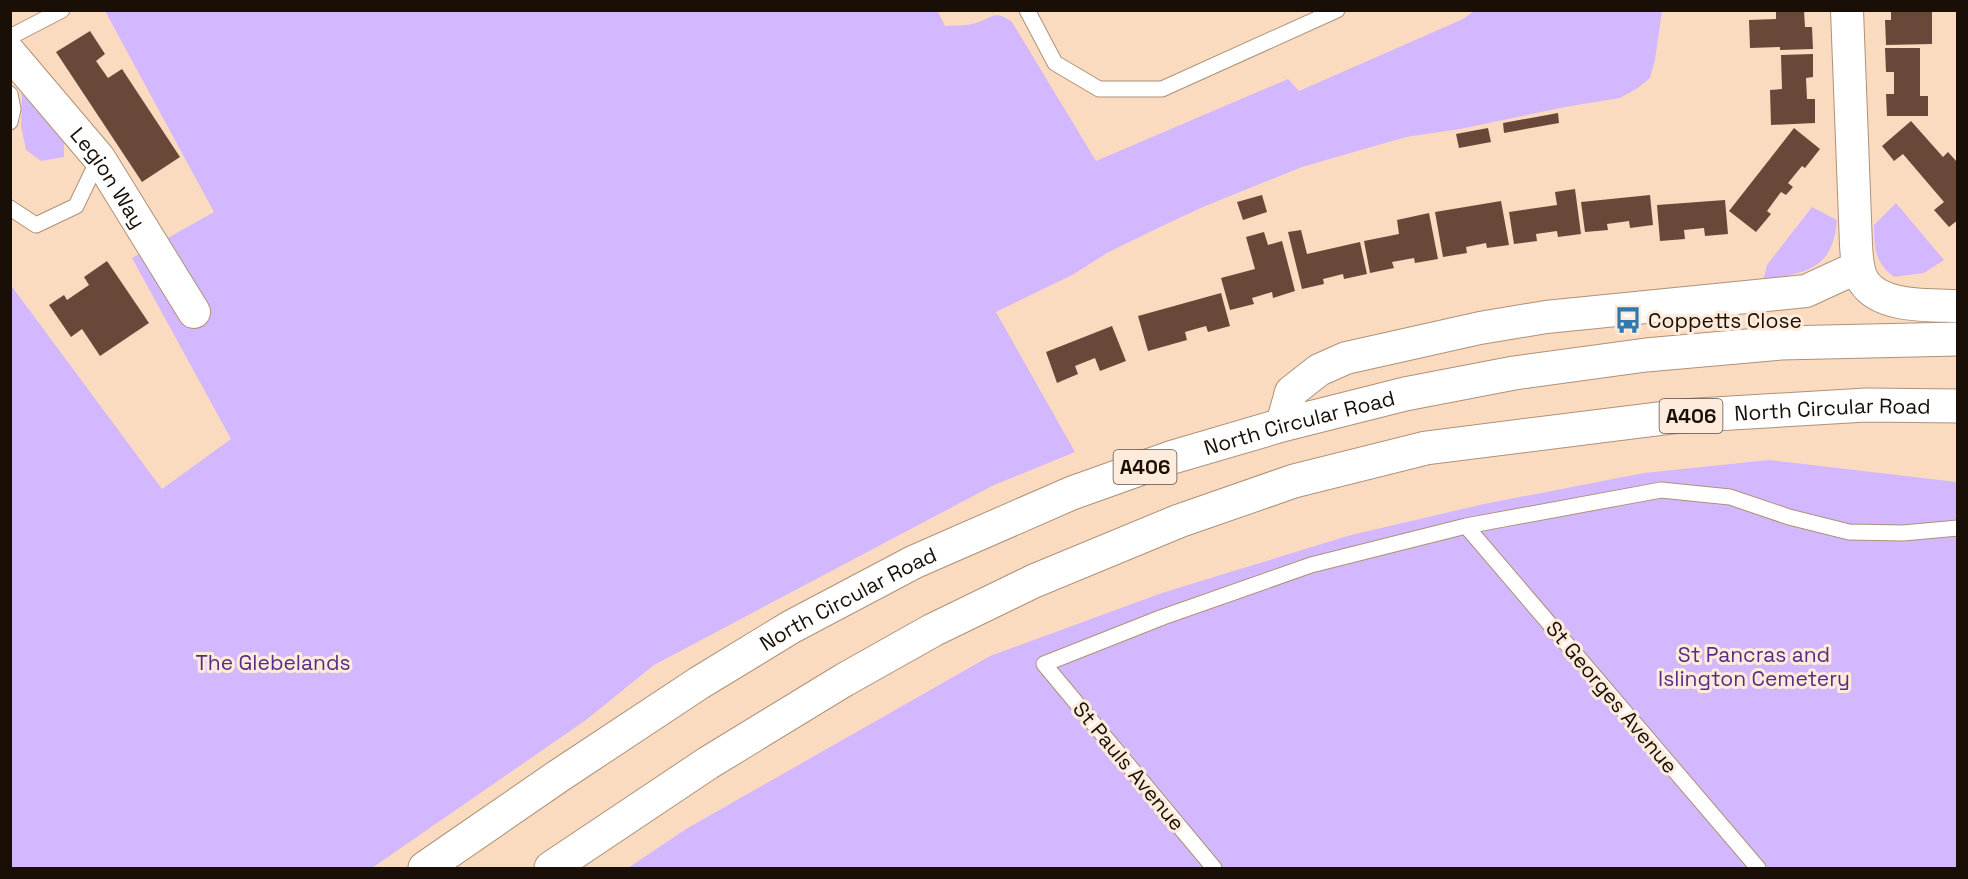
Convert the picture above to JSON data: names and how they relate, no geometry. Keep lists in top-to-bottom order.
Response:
{
  "streets": {
    "highway": ["North Circular Road", "A406"],
    "street": ["Legion Way"],
    "lane": ["St Georges Avenue", "St Pauls Avenue"]
  },
  "crossings": [
    ["St Georges Avenue", "St Pauls Avenue"]
  ],
  "parks": ["St Pancras and Islington Cemetery", "The Glebelands"],
  "places": {
    "bus stop": ["Coppetts Close"]
  }
}
